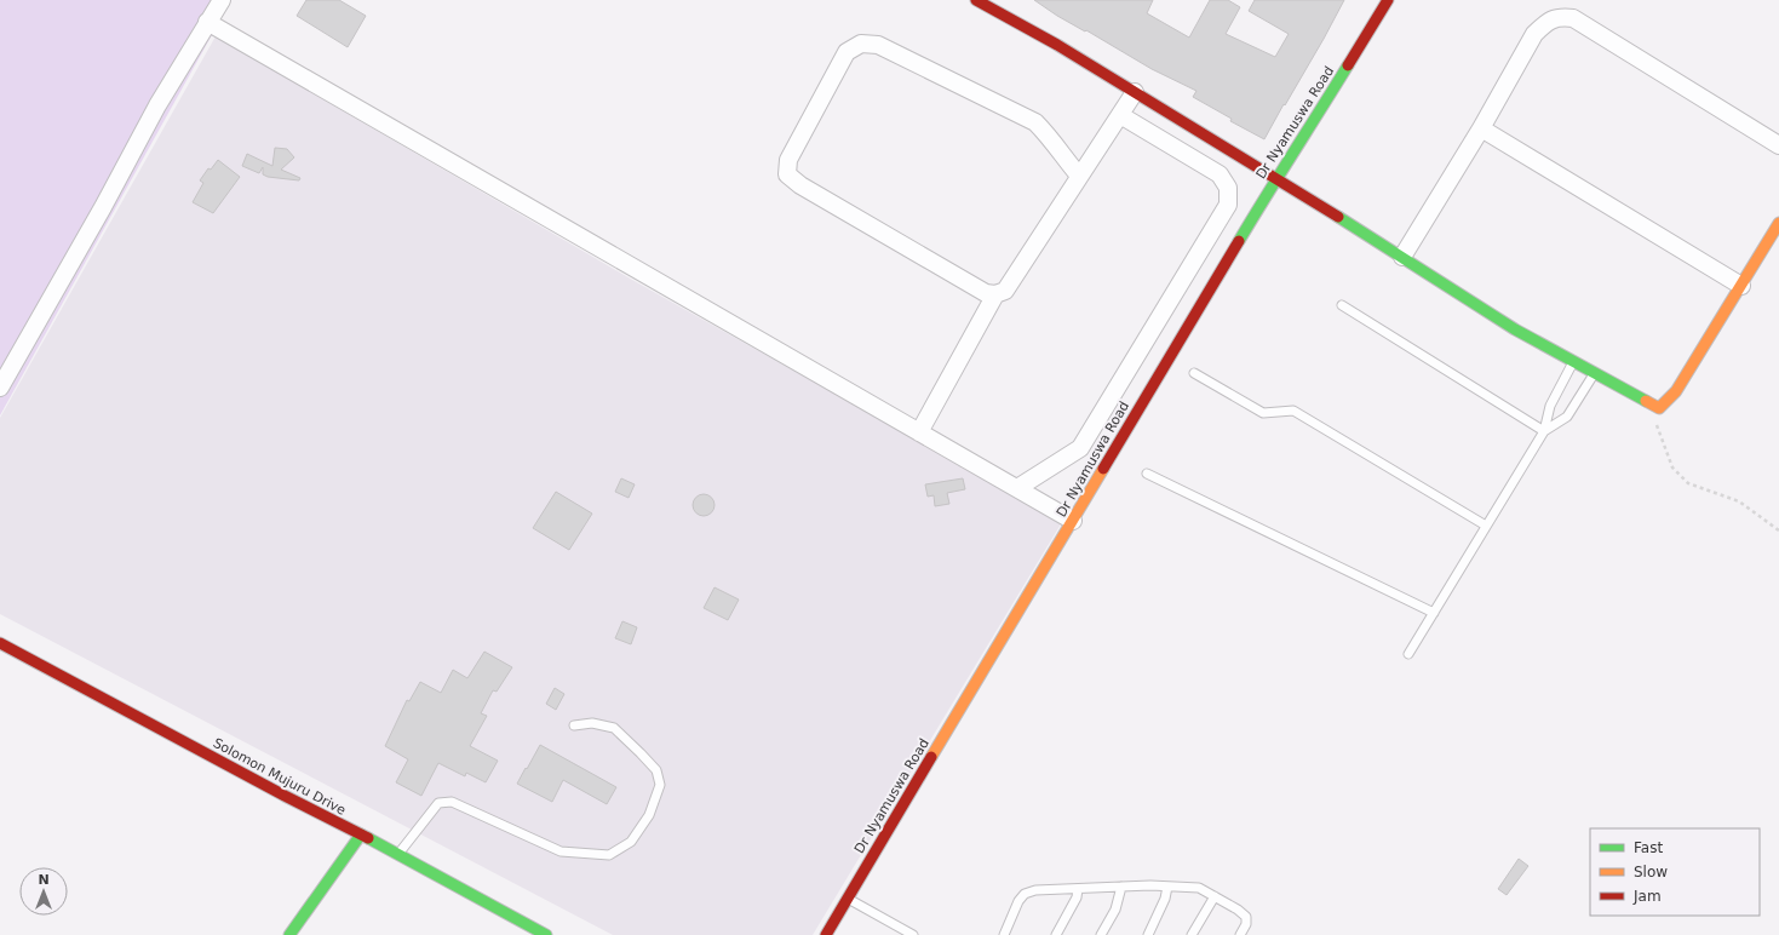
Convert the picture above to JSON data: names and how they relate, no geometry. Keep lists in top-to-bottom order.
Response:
{
  "streets": {
    "street": ["Dr Nyamuswa Road", "Solomon Mujuru Drive"]
  },
  "legend": ["Fast", "Slow", "Jam"],
  "north": "top"
}
